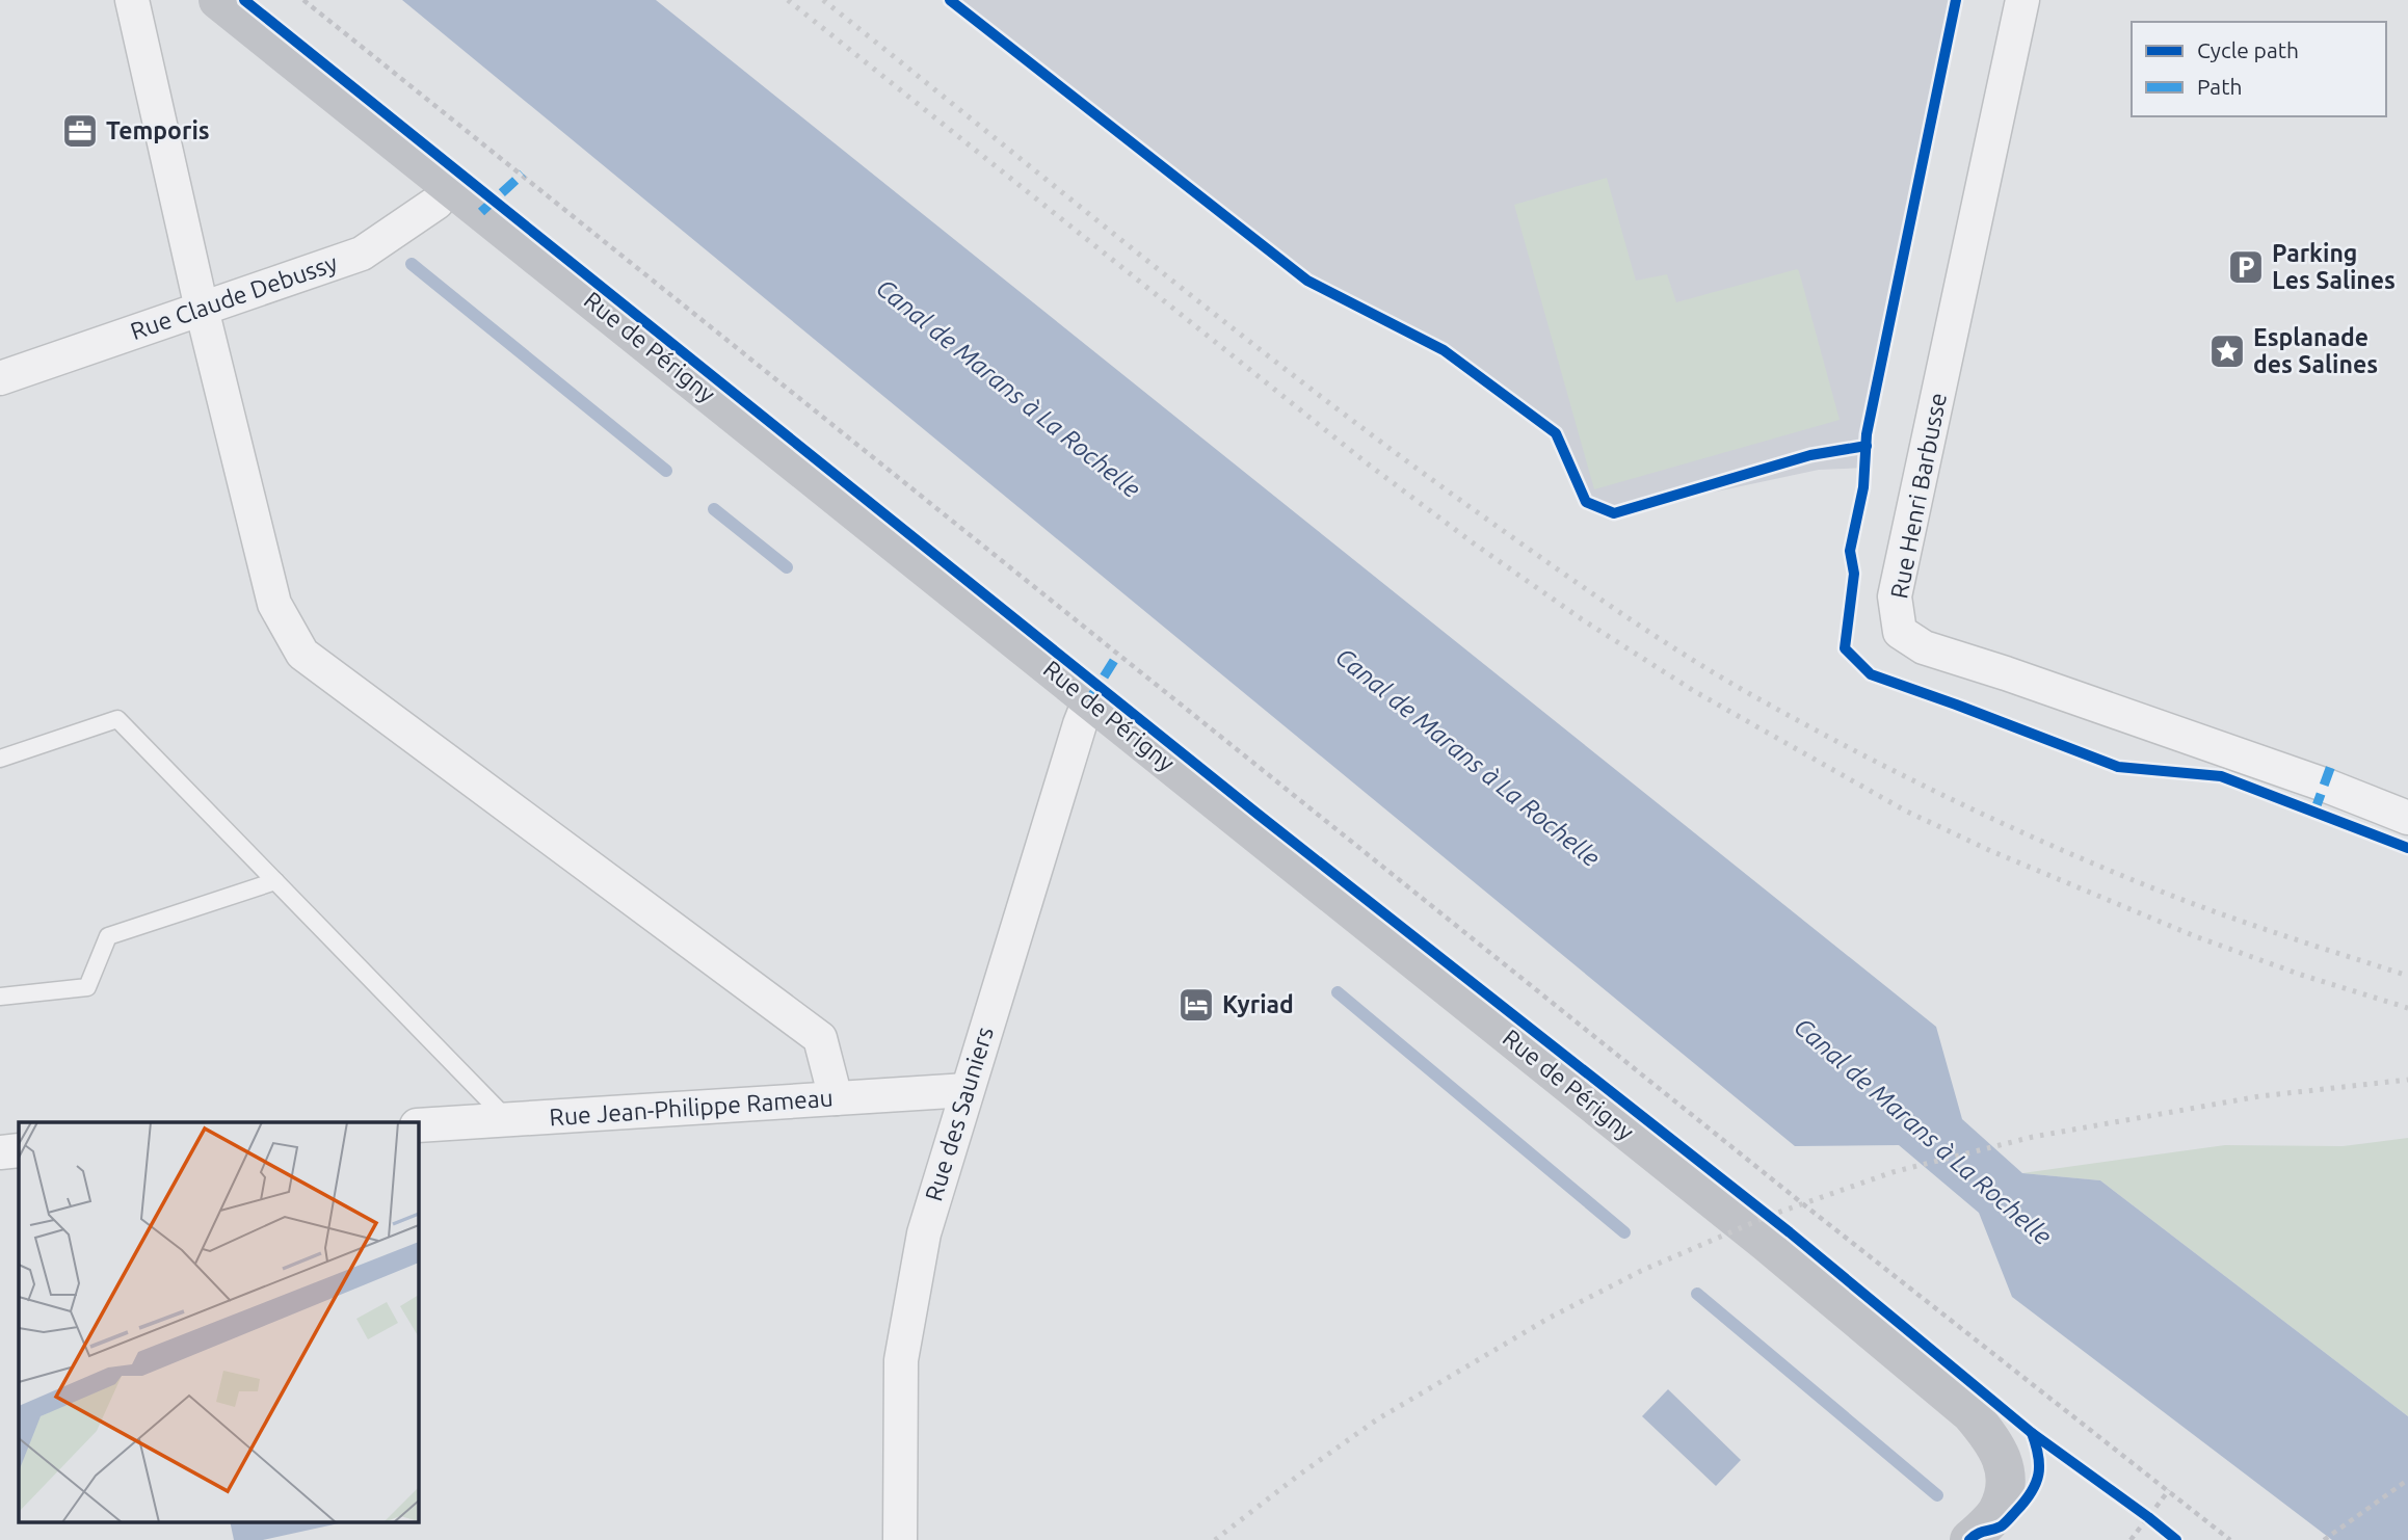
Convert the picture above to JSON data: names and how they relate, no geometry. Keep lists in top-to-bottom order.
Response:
{
  "streets": {
    "street": [
      "Rue Claude Debussy",
      "Rue de Périgny",
      "Rue Henri Barbusse",
      "Rue Jean-Philippe Rameau",
      "Rue des Sauniers"
    ]
  },
  "crossings": [
    ["Rue Claude Debussy", "Rue de Périgny"],
    ["Rue de Périgny", "Rue des Sauniers"],
    ["Rue Jean-Philippe Rameau", "Rue des Sauniers"]
  ],
  "water": ["Canal de Marans à La Rochelle"],
  "places": {
    "office": ["Temporis"],
    "parking": ["Parking Les Salines"],
    "place": ["Esplanade des Salines"],
    "hotel": ["Kyriad"]
  },
  "legend": ["Cycle path", "Path"]
}
